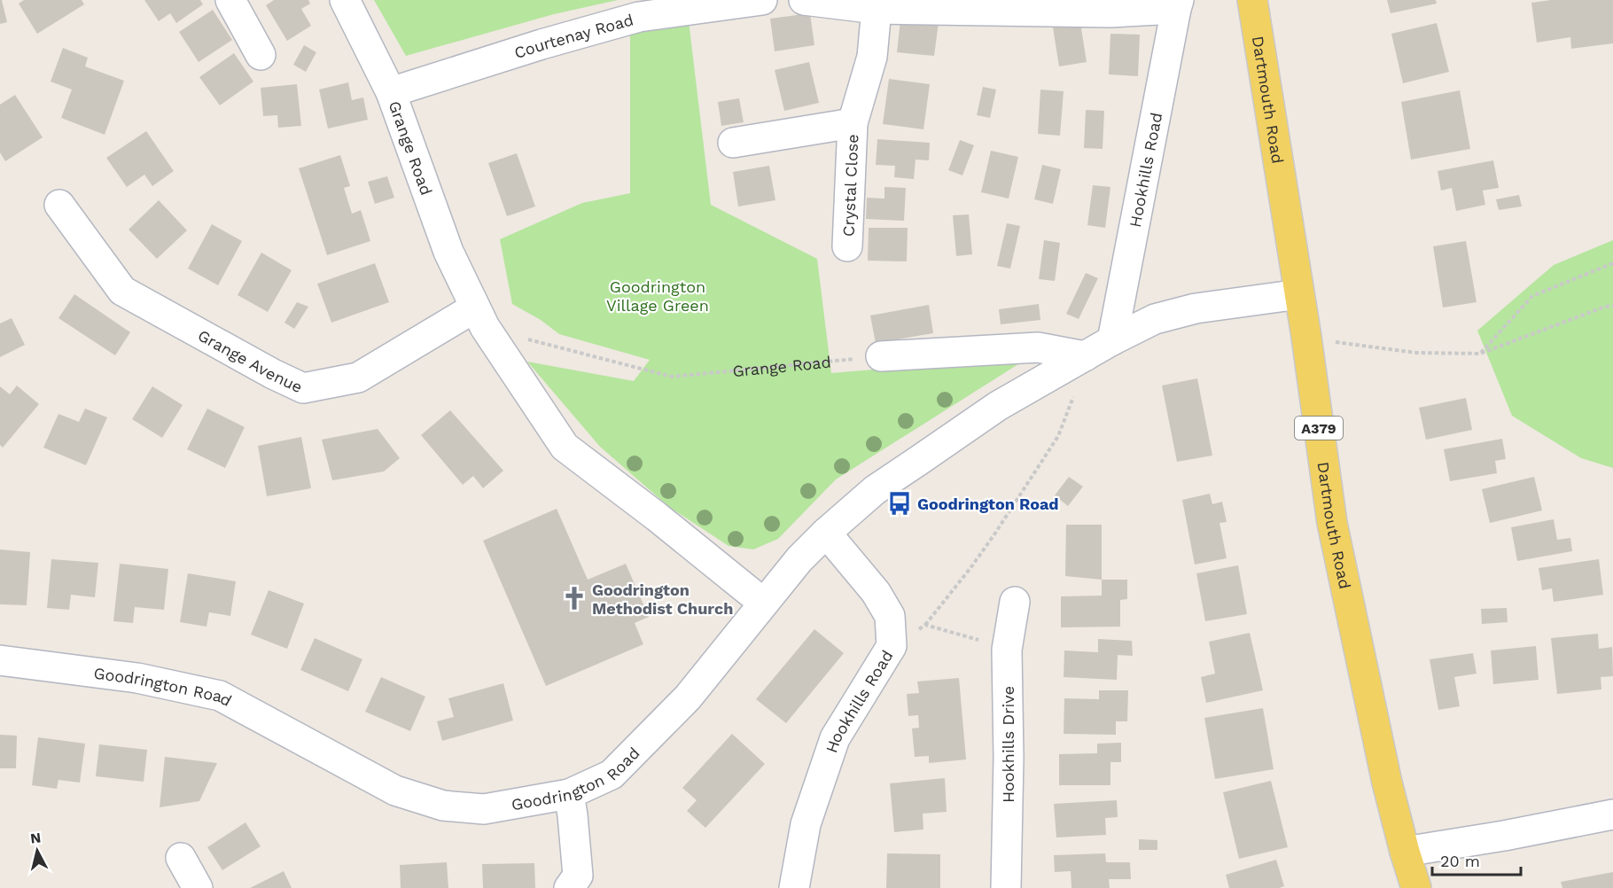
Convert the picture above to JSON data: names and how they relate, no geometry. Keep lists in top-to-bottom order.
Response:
{
  "streets": {
    "main road": ["Dartmouth Road", "A379"],
    "street": [
      "Courtenay Road",
      "Grange Road",
      "Hookhills Road",
      "Crystal Close",
      "Grange Avenue",
      "Goodrington Road",
      "Hookhills Drive"
    ]
  },
  "crossings": [
    ["Courtenay Road", "Grange Road"],
    ["Dartmouth Road", "Goodrington Road"],
    ["Grange Road", "Grange Avenue"],
    ["Grange Road", "Goodrington Road"],
    ["Hookhills Road", "Goodrington Road"]
  ],
  "parks": ["Goodrington Village Green"],
  "places": {
    "bus stop": ["Goodrington Road"],
    "church": ["Goodrington Methodist Church"]
  },
  "scale_bar": "20 m",
  "north": "top"
}
